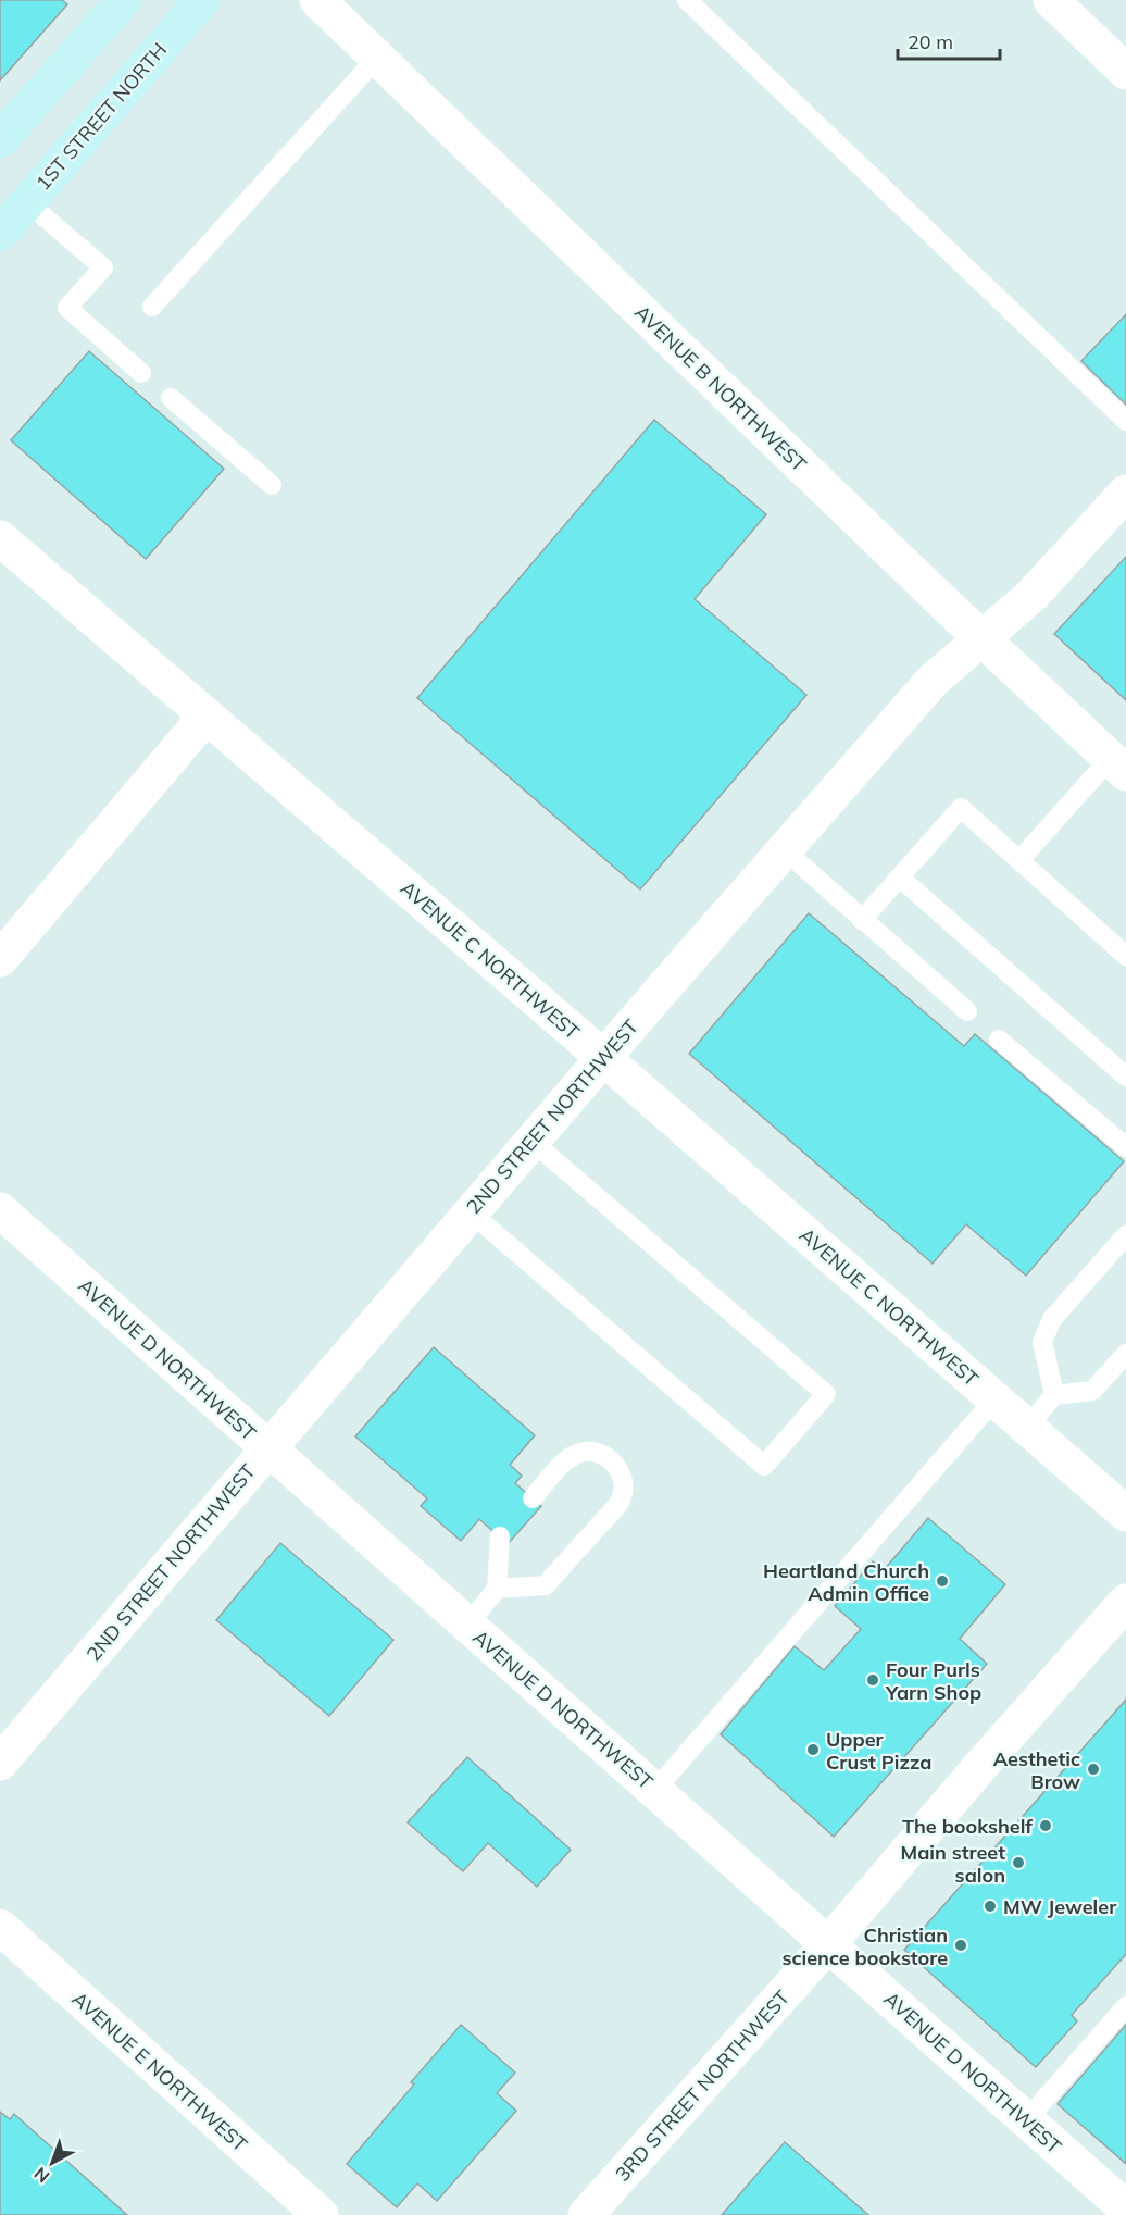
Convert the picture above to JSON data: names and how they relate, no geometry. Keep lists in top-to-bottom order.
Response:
{
  "streets": {
    "main road": ["1ST STREET NORTH"],
    "street": [
      "AVENUE B NORTHWEST",
      "AVENUE C NORTHWEST",
      "2ND STREET NORTHWEST",
      "AVENUE D NORTHWEST",
      "AVENUE E NORTHWEST",
      "3RD STREET NORTHWEST"
    ]
  },
  "crossings": [
    ["AVENUE B NORTHWEST", "2ND STREET NORTHWEST"],
    ["AVENUE C NORTHWEST", "2ND STREET NORTHWEST"],
    ["2ND STREET NORTHWEST", "AVENUE D NORTHWEST"],
    ["AVENUE D NORTHWEST", "3RD STREET NORTHWEST"]
  ],
  "places": [
    "Heartland Church Admin Office",
    "Four Purls Yarn Shop",
    "Upper Crust Pizza",
    "Aesthetic Brow",
    "The bookshelf",
    "Main street salon",
    "MW Jeweler",
    "Christian science bookstore"
  ],
  "scale_bar": "20 m",
  "north": "bottom left"
}
